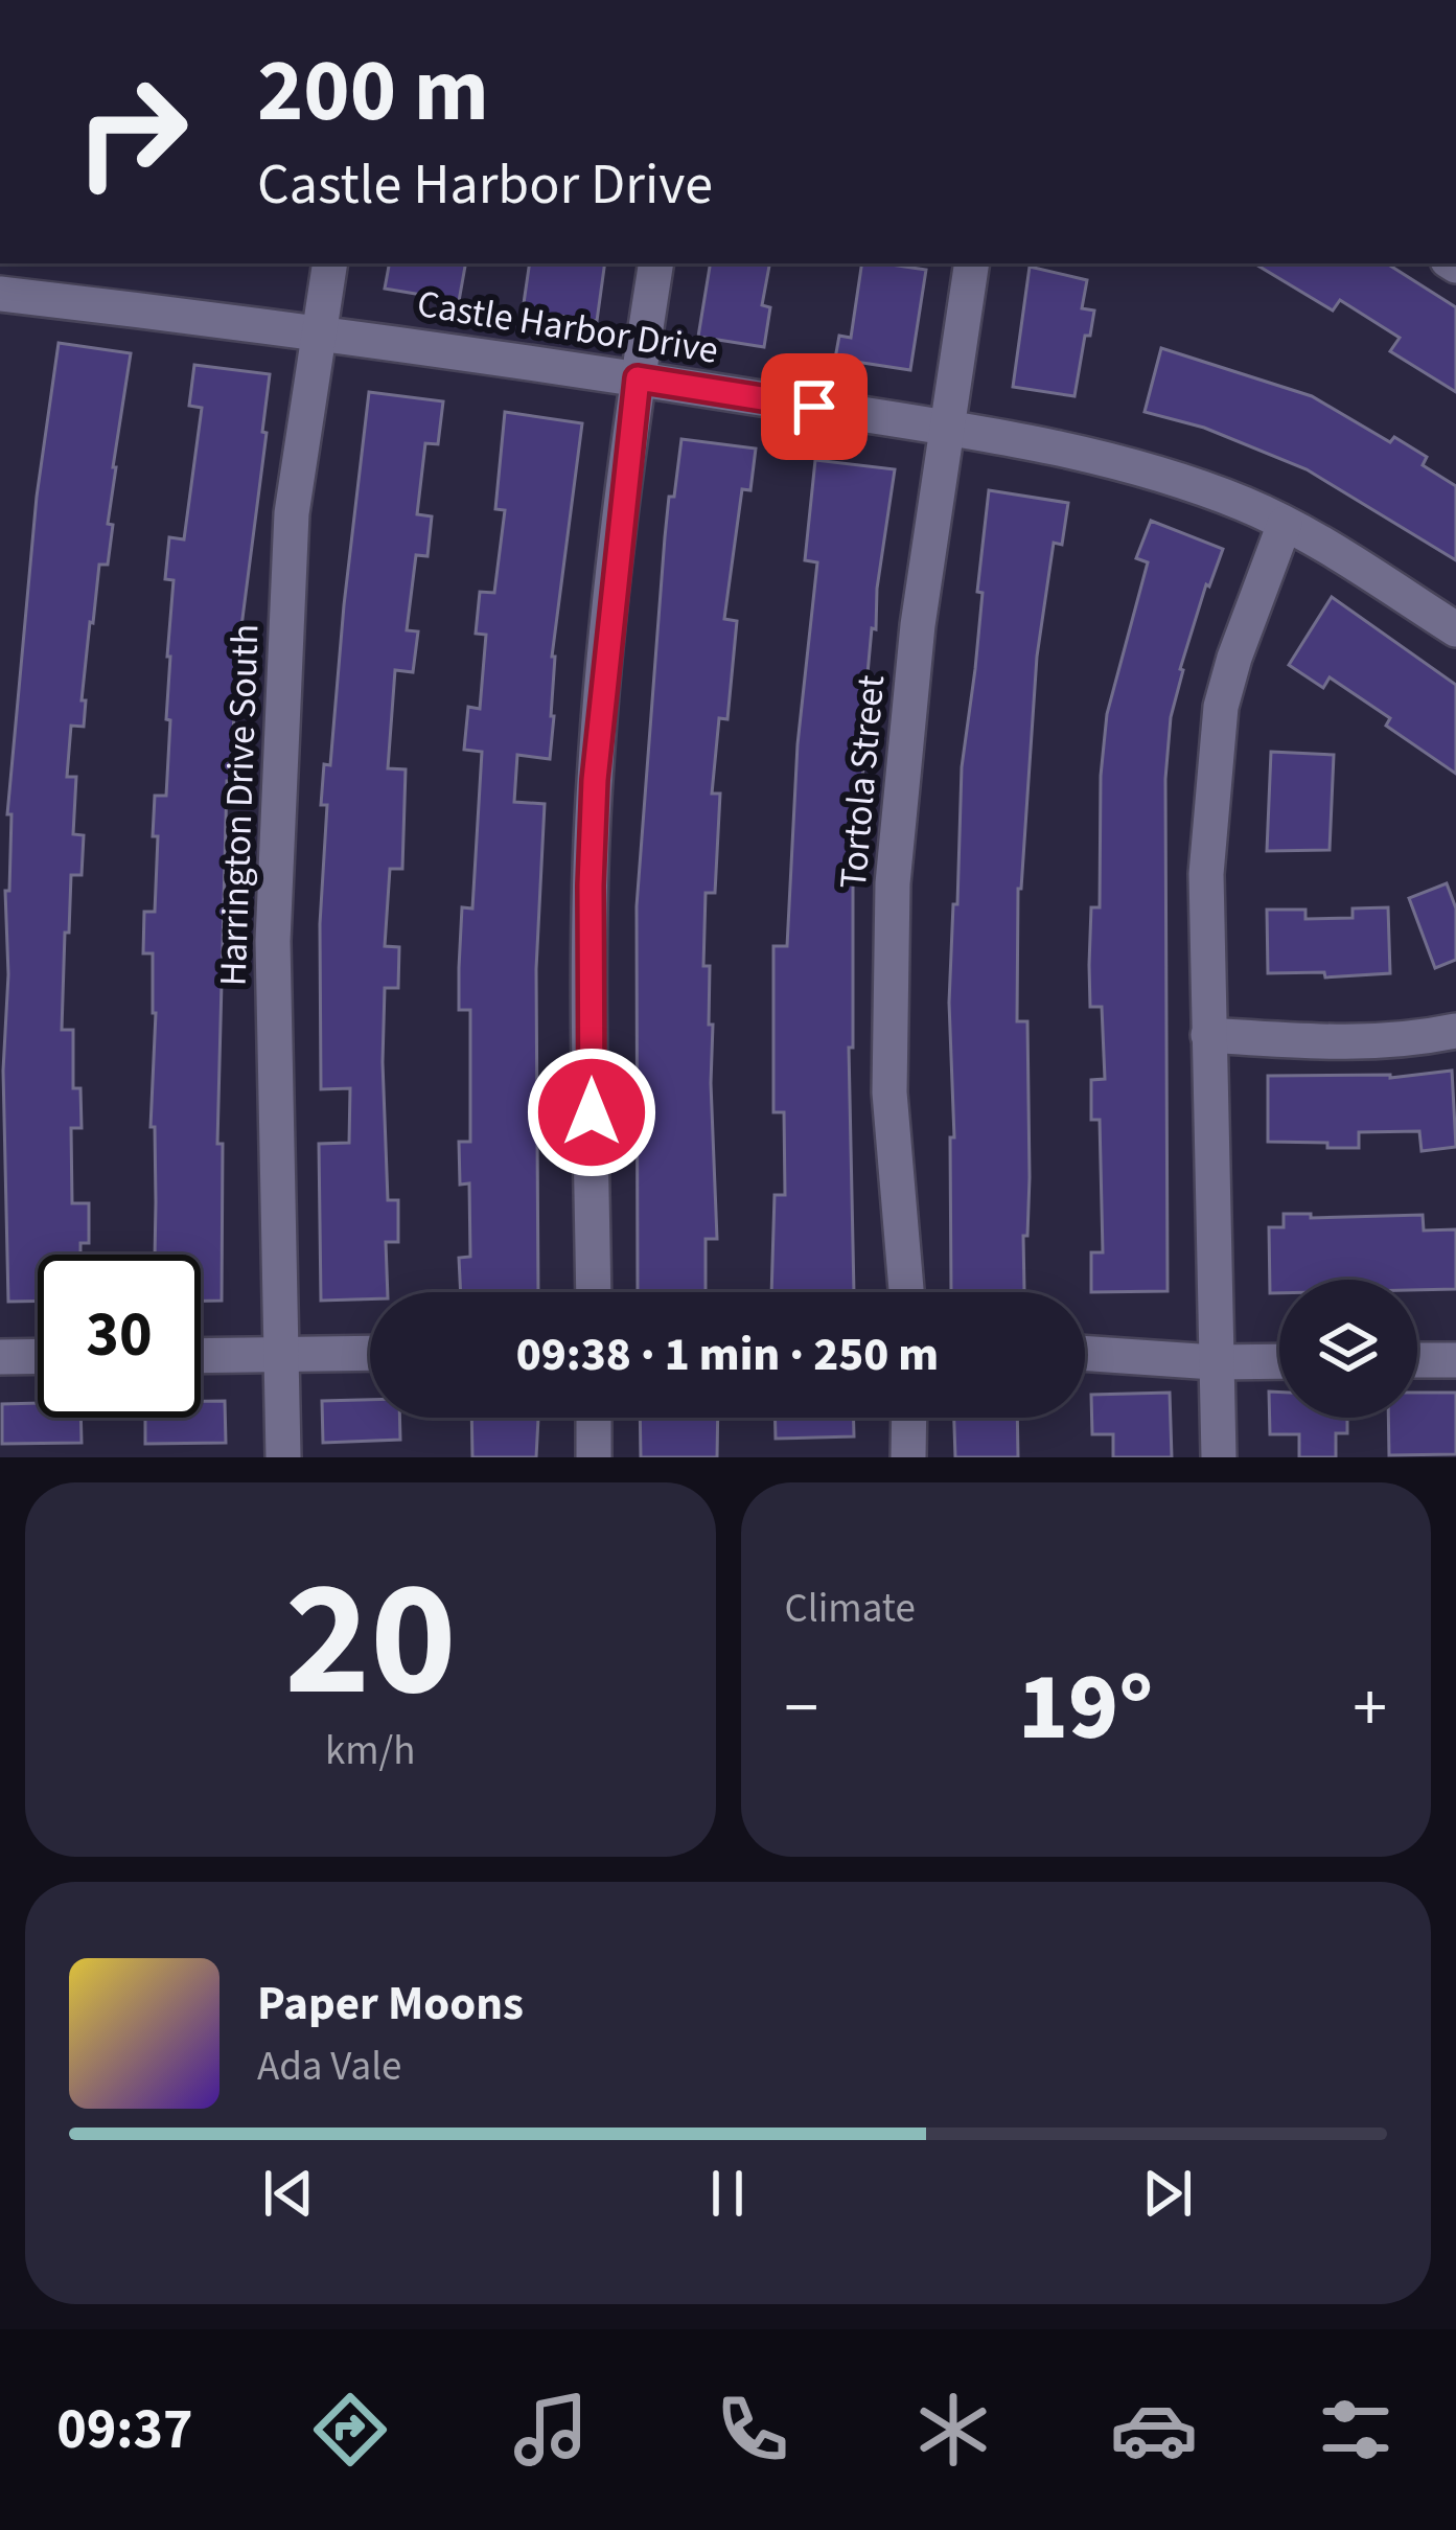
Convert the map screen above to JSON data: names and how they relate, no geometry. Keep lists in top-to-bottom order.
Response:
{
  "streets": {
    "street": ["Castle Harbor Drive", "Tortola Street", "Harrington Drive South"]
  },
  "crossings": [
    ["Castle Harbor Drive", "Tortola Street"],
    ["Castle Harbor Drive", "Harrington Drive South"]
  ],
  "page": {
    "turn": ["200 m", "Castle Harbor Drive"],
    "limit": "30",
    "trip": "09:38 · 1 min · 250 m",
    "tile": [
      ["20", "km/h"],
      "Climate"
    ],
    "heat": ["−", "19°", "+"],
    "song": ["Paper Moons", "Ada Vale"],
    "tabs": "09:37"
  }
}
